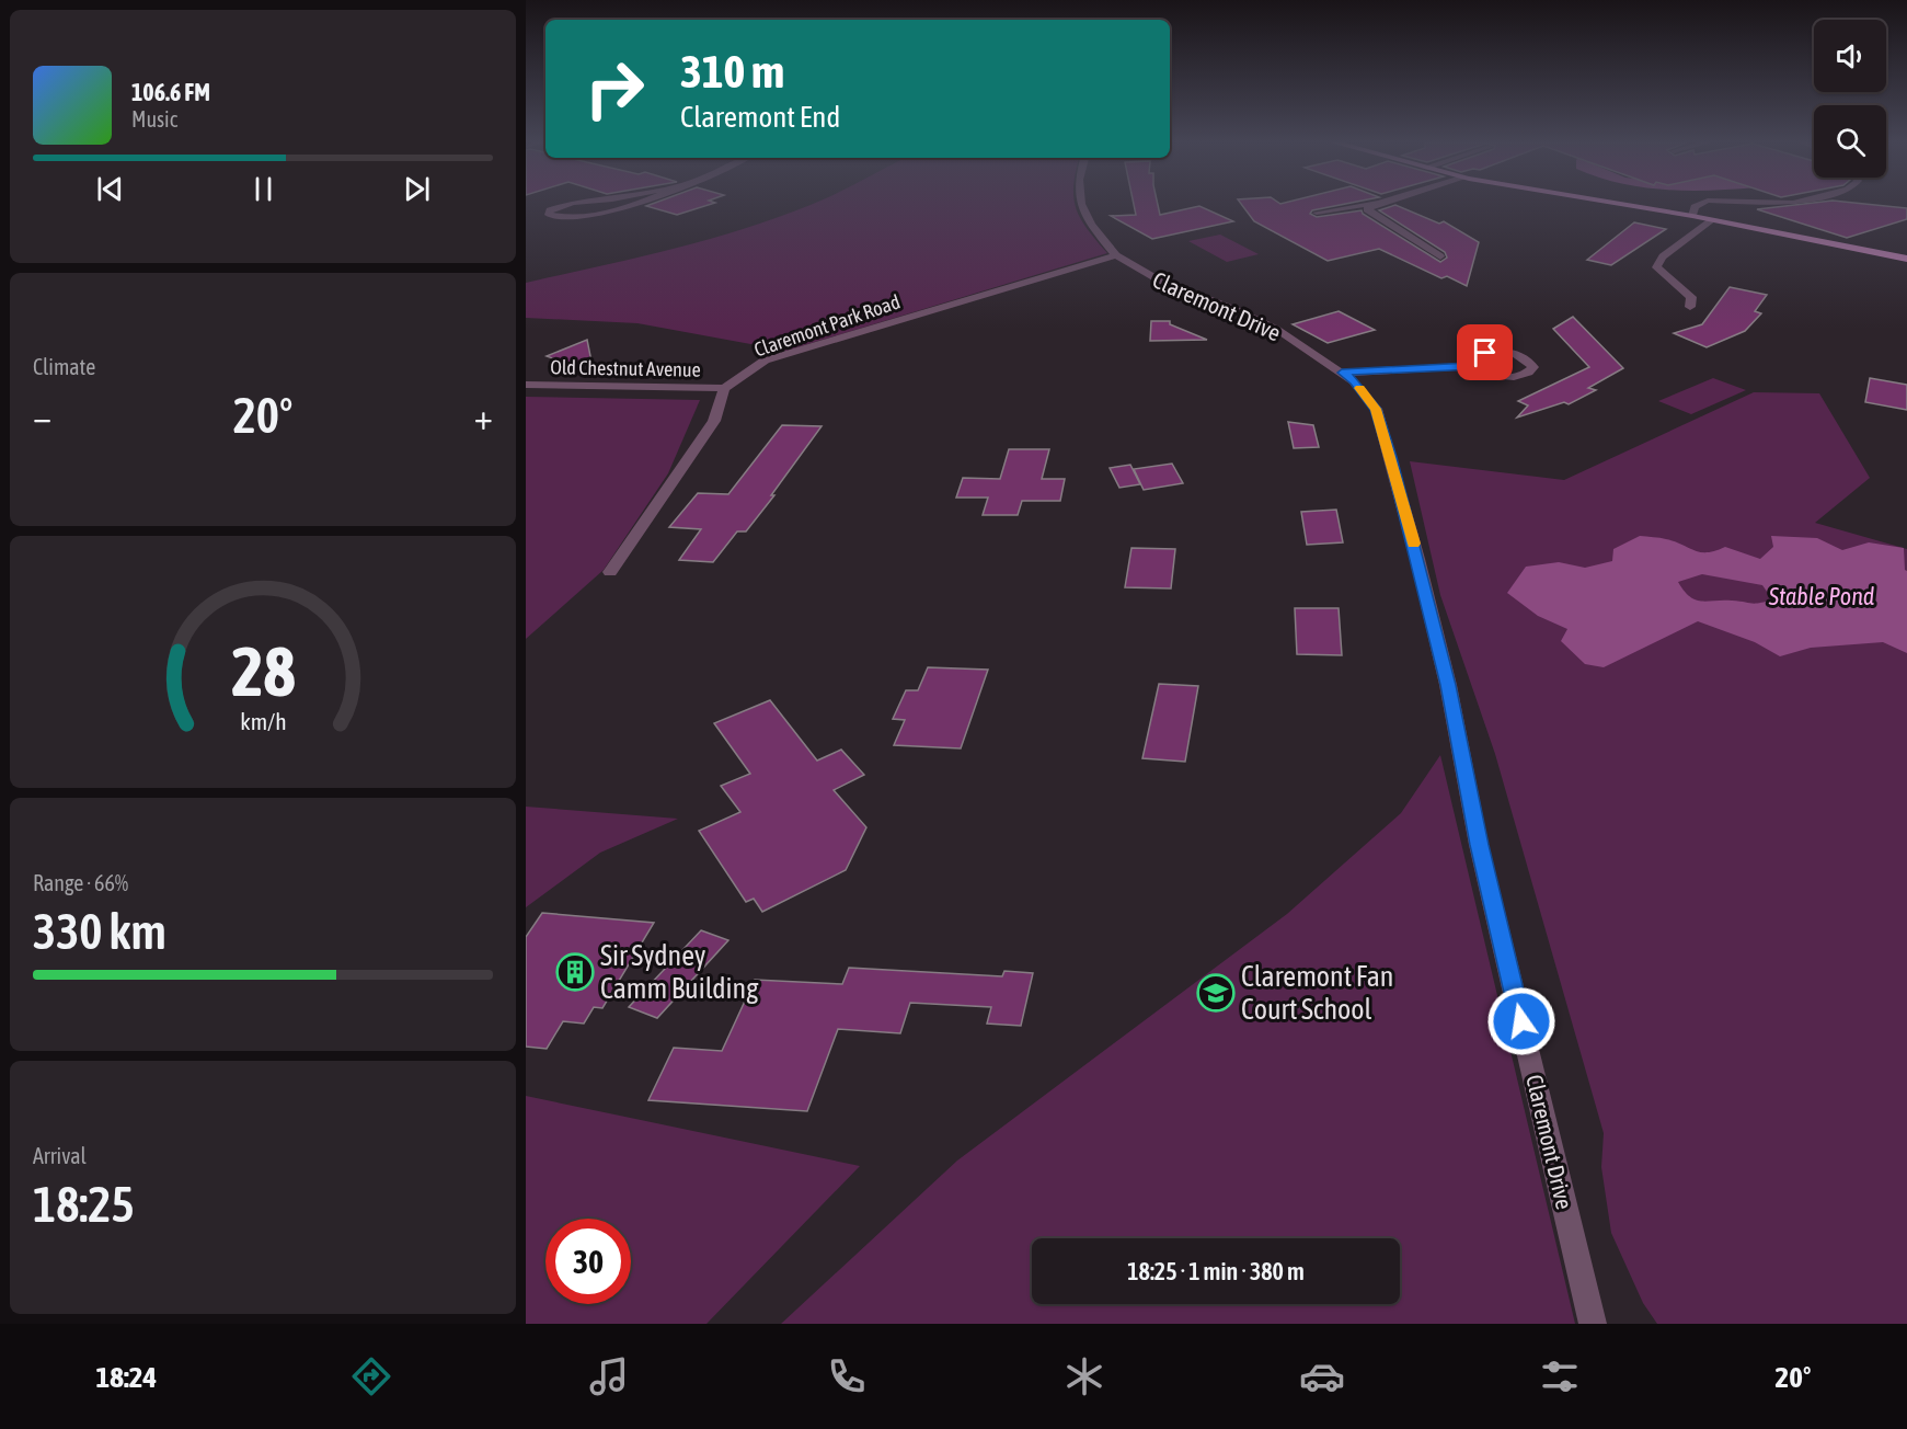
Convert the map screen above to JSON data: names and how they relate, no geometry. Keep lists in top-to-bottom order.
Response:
{
  "streets": {
    "street": ["Claremont Drive", "Claremont Park Road", "Old Chestnut Avenue"]
  },
  "crossings": [
    ["Claremont Drive", "Claremont Park Road"],
    ["Claremont Park Road", "Old Chestnut Avenue"]
  ],
  "water": ["Stable Pond"],
  "places": {
    "building": ["Sir Sydney Camm Building"],
    "school or university": ["Claremont Fan Court School"]
  },
  "page": {
    "turn": ["310 m", "Claremont End"],
    "song": ["106.6 FM", "Music"],
    "tile": [
      "Climate",
      ["Range · 66%", "330 km"],
      ["Arrival", "18:25"]
    ],
    "heat": ["−", "20°", "+"],
    "limit": "30",
    "trip": "18:25 · 1 min · 380 m",
    "tabs": ["18:24", "20°"],
    "gauge": ["28", "km/h"]
  }
}
